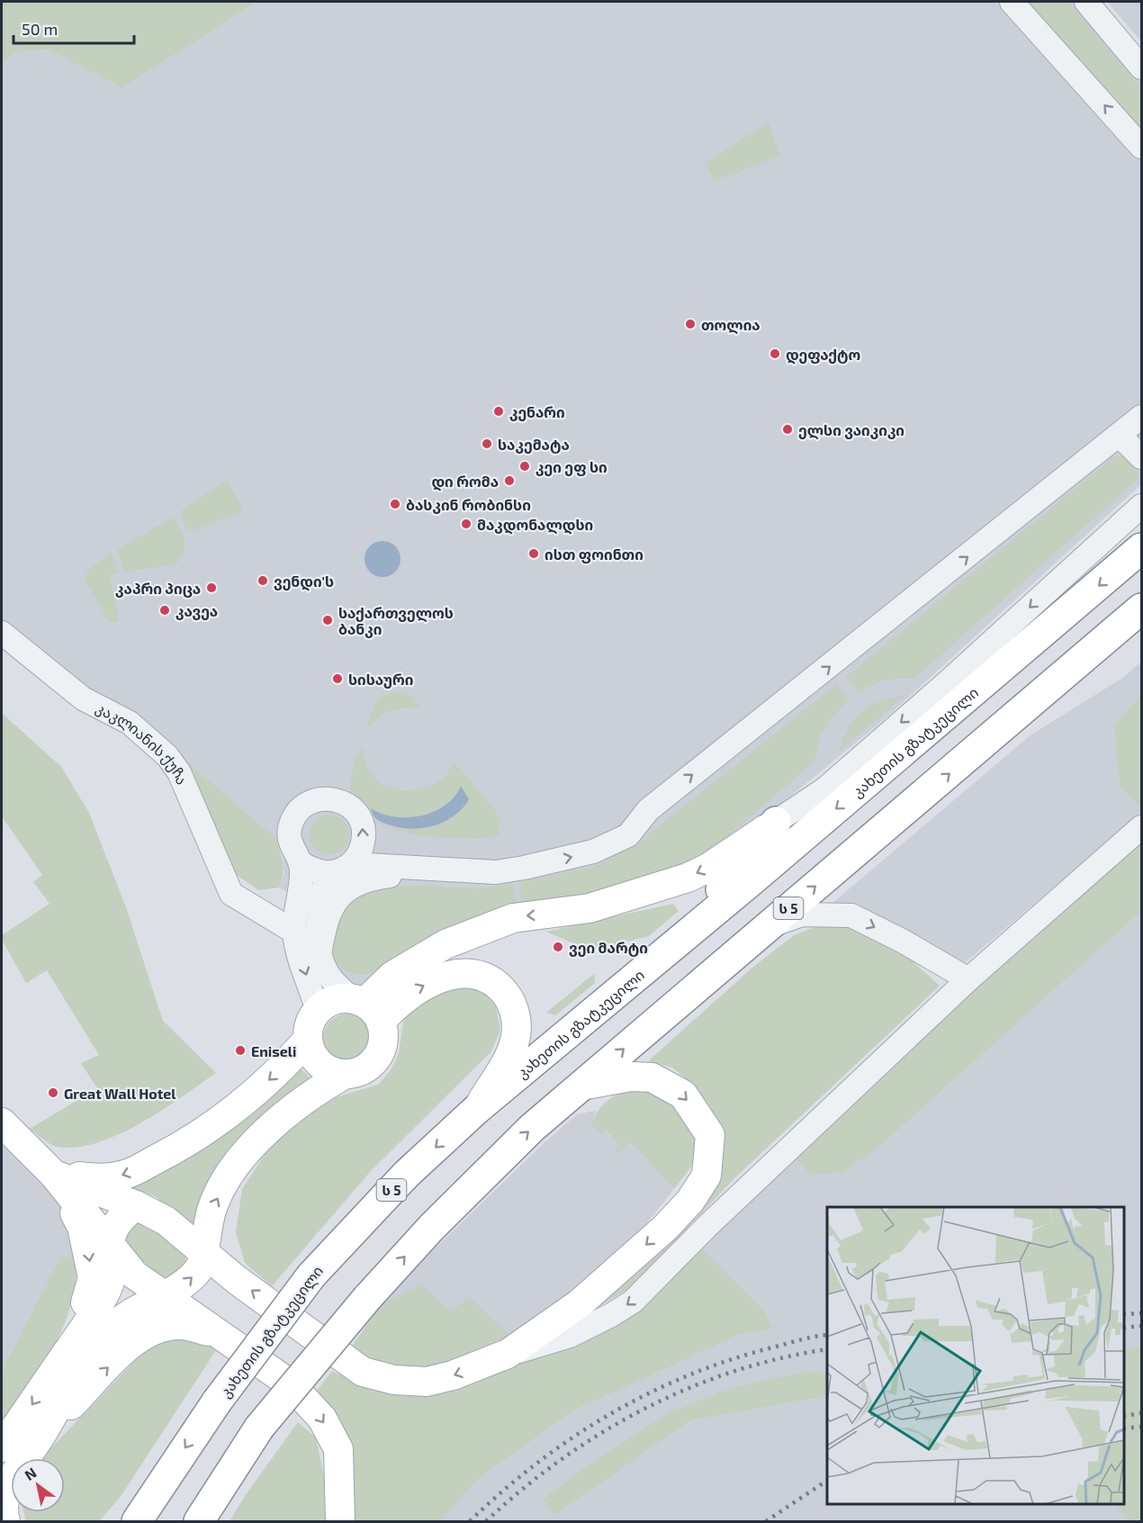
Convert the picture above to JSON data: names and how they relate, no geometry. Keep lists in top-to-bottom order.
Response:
{
  "streets": {
    "highway": ["კახეთის გზატკეცილი", "ს 5"],
    "street": ["კაკლიანის ქუჩა"]
  },
  "places": [
    "თოლია",
    "დეფაქტო",
    "კენარი",
    "ელსი ვაიკიკი",
    "საკემატა",
    "კეი ეფ სი",
    "დი რომა",
    "ბასკინ რობინსი",
    "მაკდონალდსი",
    "ისთ ფოინთი",
    "ვენდი'ს",
    "კაპრი პიცა",
    "კავეა",
    "საქართველოს ბანკი",
    "სისაური",
    "ვეი მარტი",
    "Eniseli",
    "Great Wall Hotel"
  ],
  "scale_bar": "50 m",
  "north": "top left"
}
